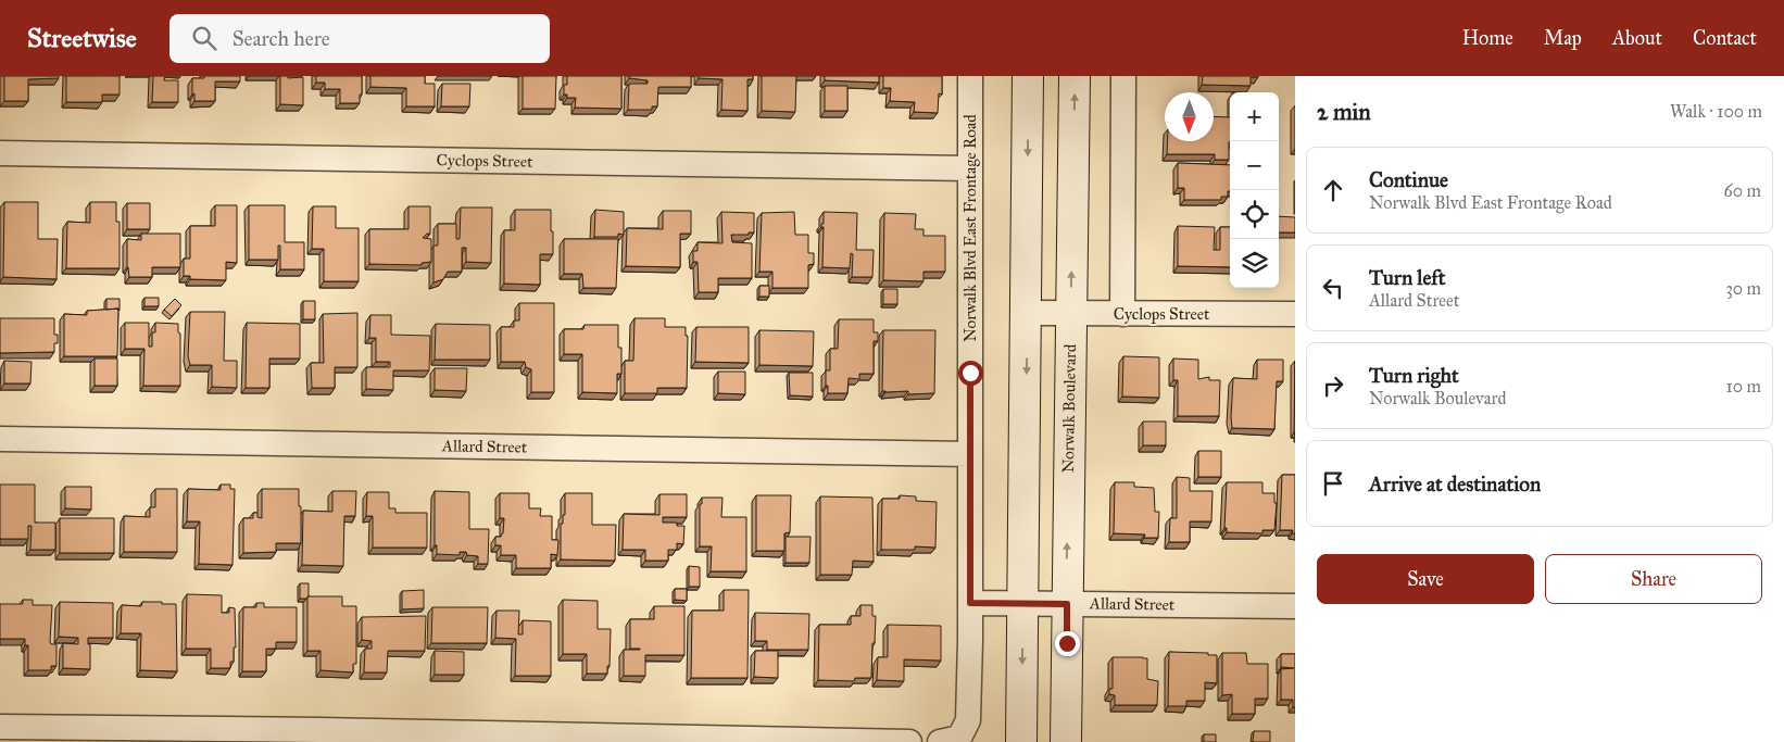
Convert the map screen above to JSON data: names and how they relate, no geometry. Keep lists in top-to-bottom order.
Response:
{
  "streets": {
    "main road": ["Norwalk Boulevard"],
    "street": ["Cyclops Street", "Norwalk Blvd East Frontage Road", "Allard Street"]
  },
  "crossings": [
    ["Cyclops Street", "Norwalk Blvd East Frontage Road"],
    ["Cyclops Street", "Norwalk Boulevard"],
    ["Norwalk Blvd East Frontage Road", "Allard Street"],
    ["Norwalk Boulevard", "Allard Street"]
  ],
  "north": "bottom",
  "page": {
    "header": "Streetwise",
    "search": "Search here",
    "nav": [
      "Home",
      "Map",
      "About",
      "Contact"
    ],
    "heading": ["2 min", "Walk · 100 m"],
    "map_buttons": ["+", "−"],
    "list": [
      ["Continue", "Norwalk Blvd East Frontage Road", "60 m"],
      ["Turn left", "Allard Street", "30 m"],
      ["Turn right", "Norwalk Boulevard", "10 m"],
      "Arrive at destination"
    ],
    "buttons": ["Save", "Share"]
  }
}
